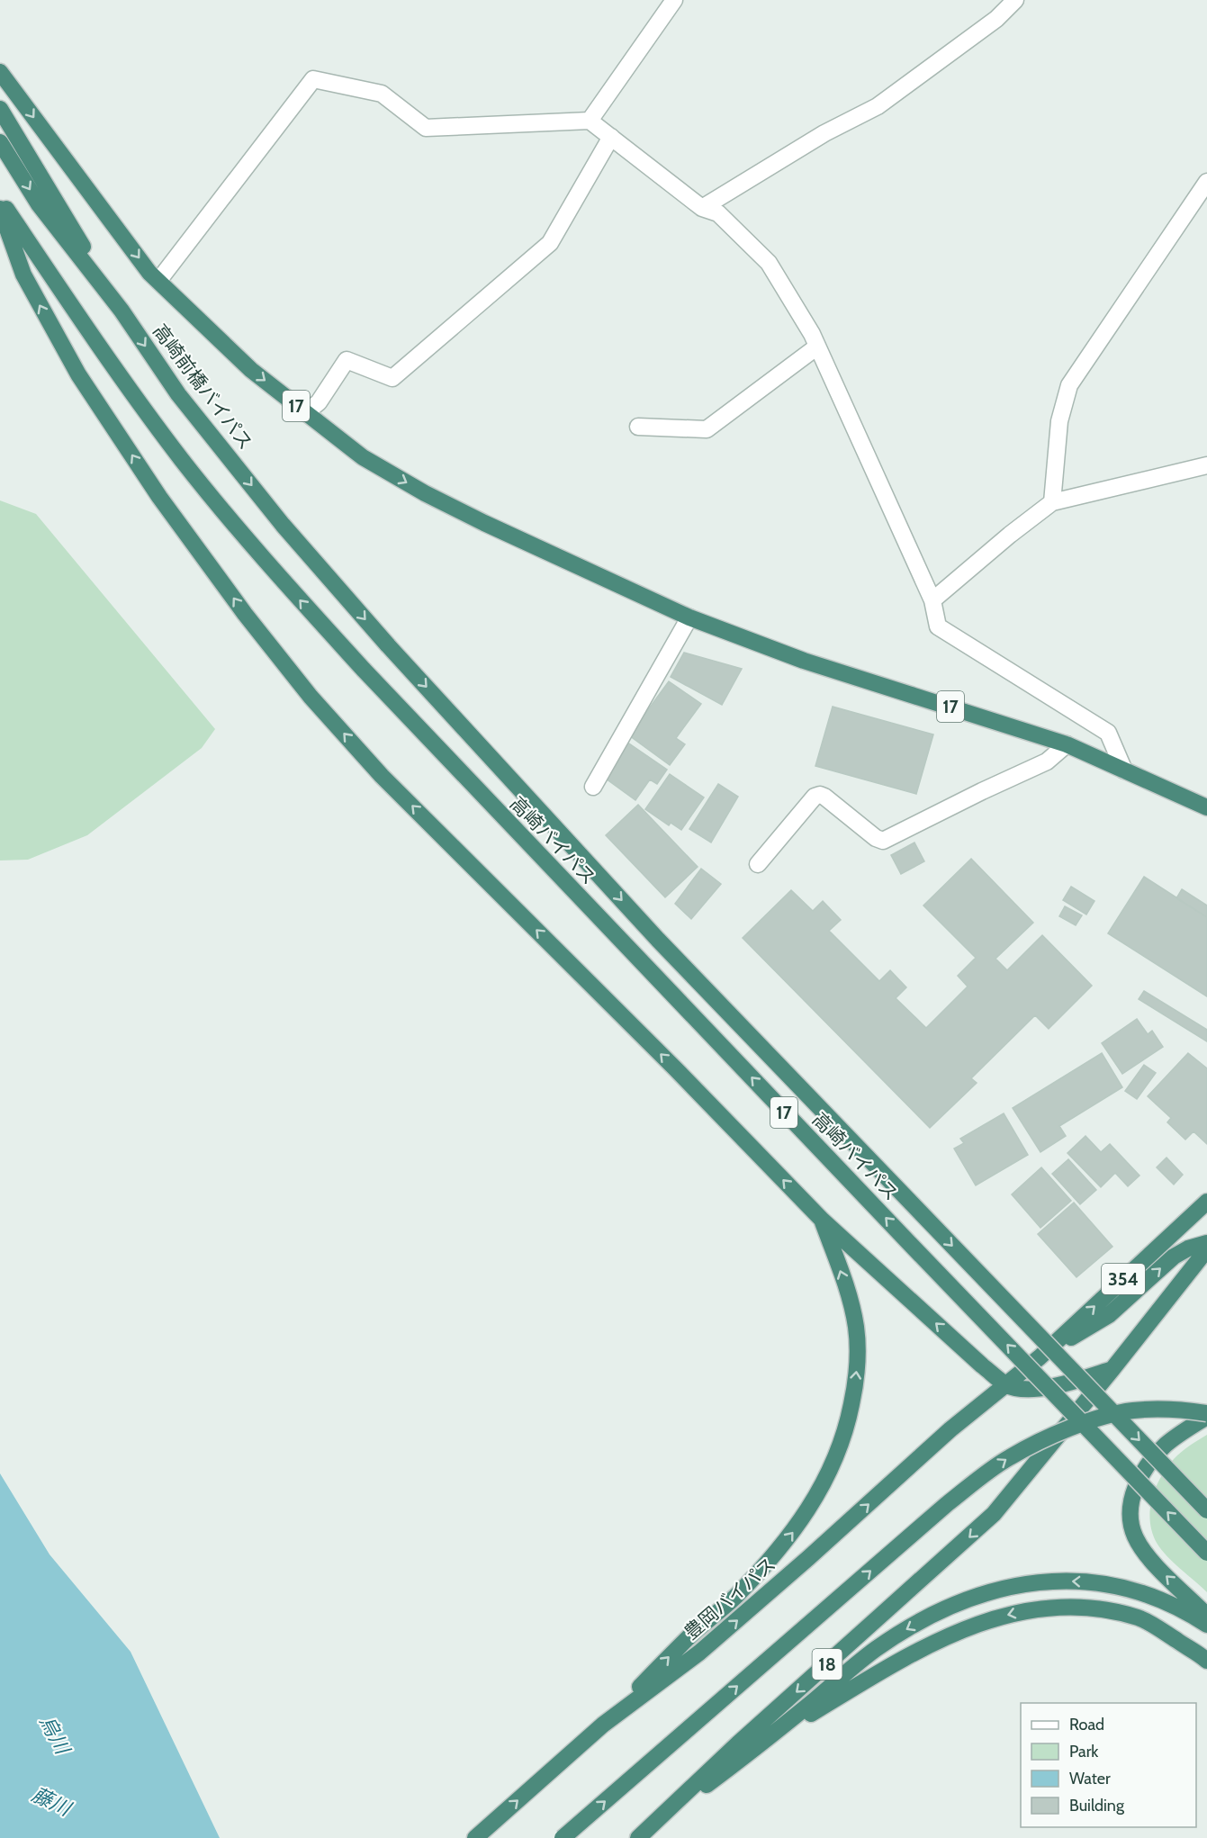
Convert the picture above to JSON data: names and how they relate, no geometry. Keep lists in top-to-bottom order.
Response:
{
  "streets": {
    "highway": [
      "高崎前橋バイパス",
      "17",
      "高崎バイパス",
      "354",
      "豊岡バイパス",
      "18"
    ]
  },
  "crossings": [
    ["高崎前橋バイパス", "高崎バイパス"],
    ["17", "354"],
    ["17", "豊岡バイパス"],
    ["354", "豊岡バイパス"],
    ["354", "18"]
  ],
  "water": ["烏川", "藤川"],
  "legend": [
    "Road",
    "Park",
    "Water",
    "Building"
  ]
}
